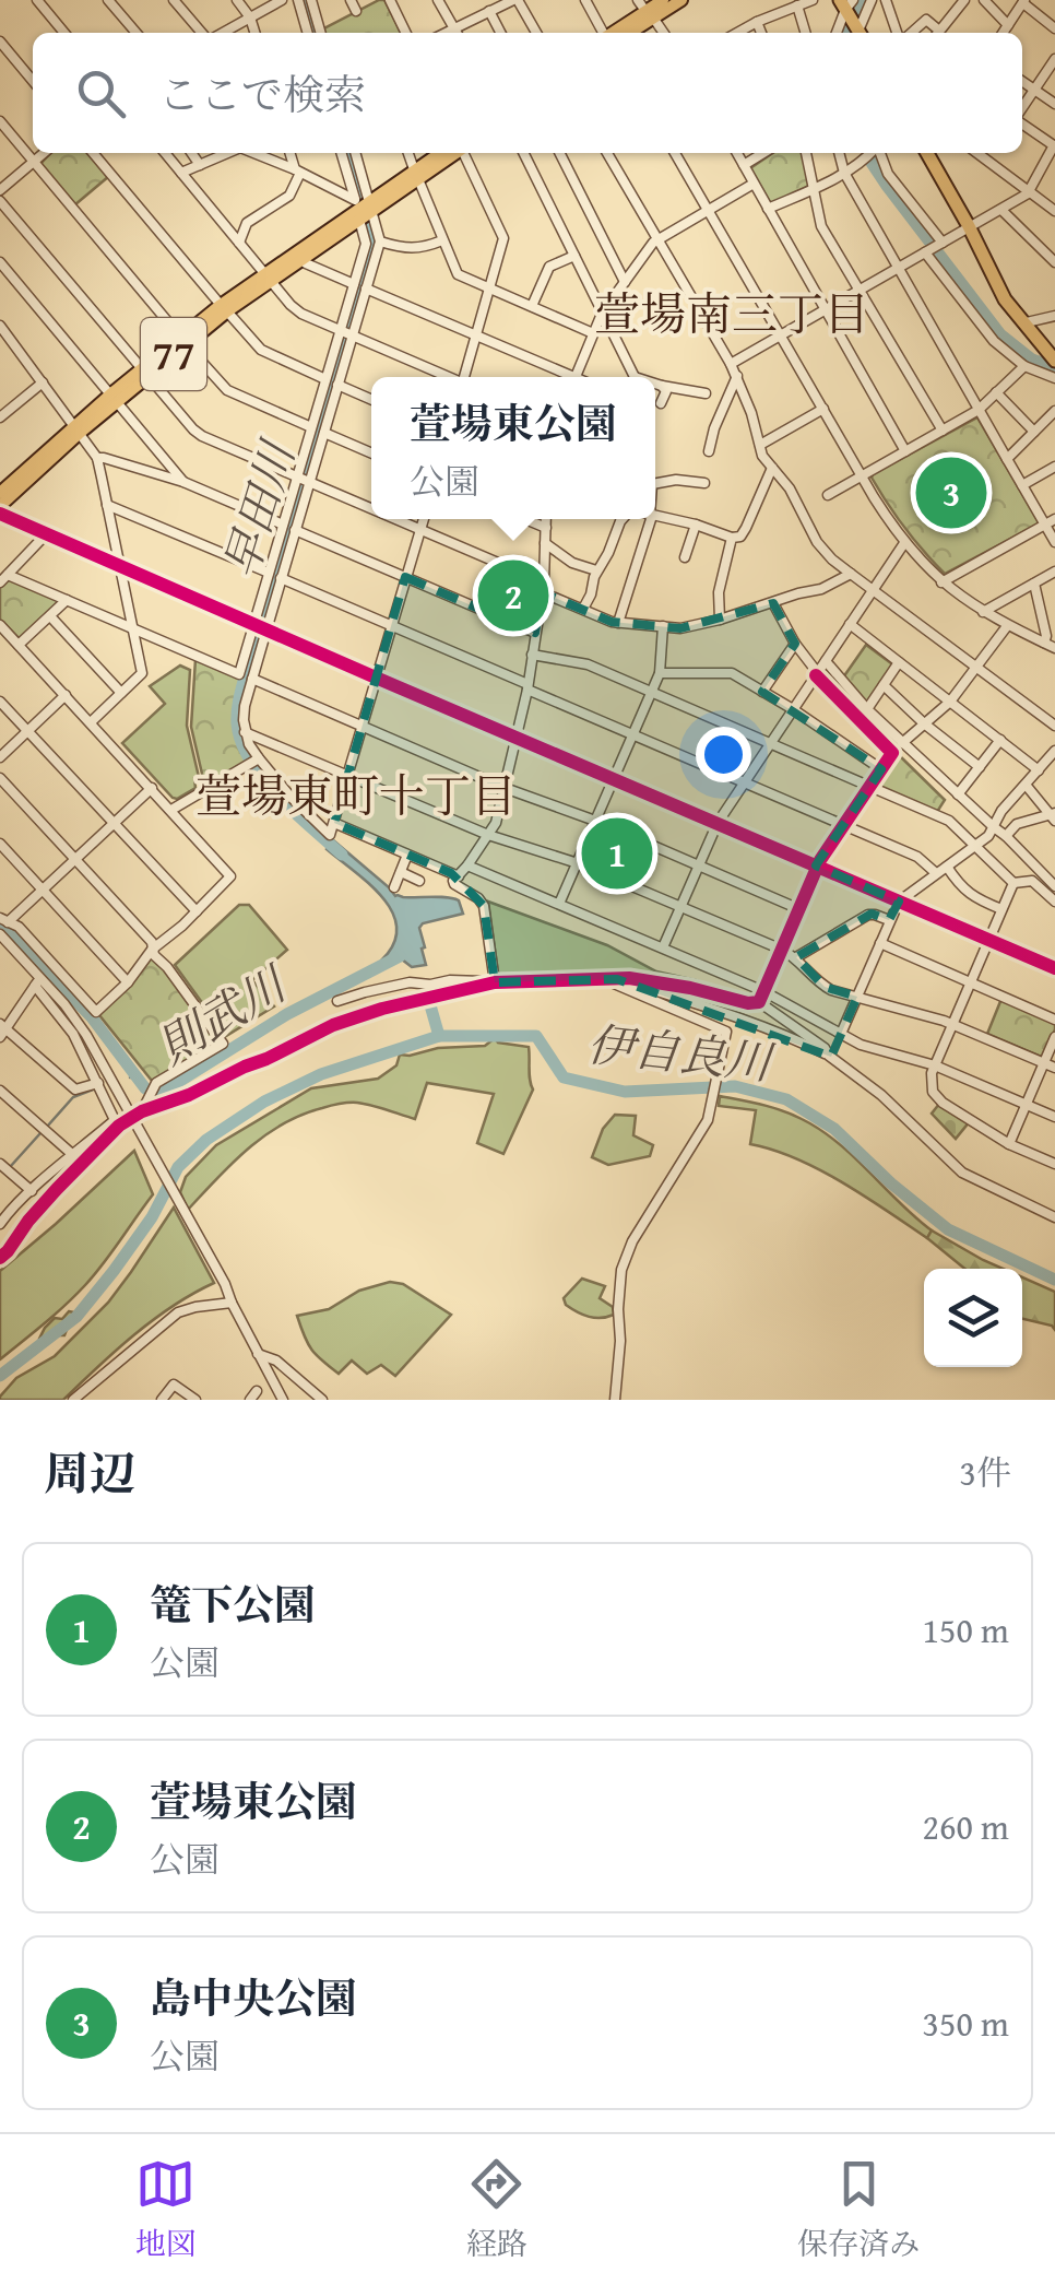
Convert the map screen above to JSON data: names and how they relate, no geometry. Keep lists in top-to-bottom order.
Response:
{
  "streets": {
    "main road": ["77"]
  },
  "districts": ["萱場南三丁目", "萱場東町十丁目"],
  "water": ["早田川", "則武川", "伊自良川"],
  "page": {
    "search": "ここで検索",
    "popup": ["萱場東公園", "公園"],
    "pins": ["3", "2", "1"],
    "heading": ["周辺", "3件"],
    "list": [
      {
        "mark": "1",
        "name": "篭下公園",
        "note": "公園",
        "value": "150 m"
      },
      {
        "mark": "2",
        "name": "萱場東公園",
        "note": "公園",
        "value": "260 m"
      },
      {
        "mark": "3",
        "name": "島中央公園",
        "note": "公園",
        "value": "350 m"
      }
    ],
    "nav": ["地図", "経路", "保存済み"]
  }
}
